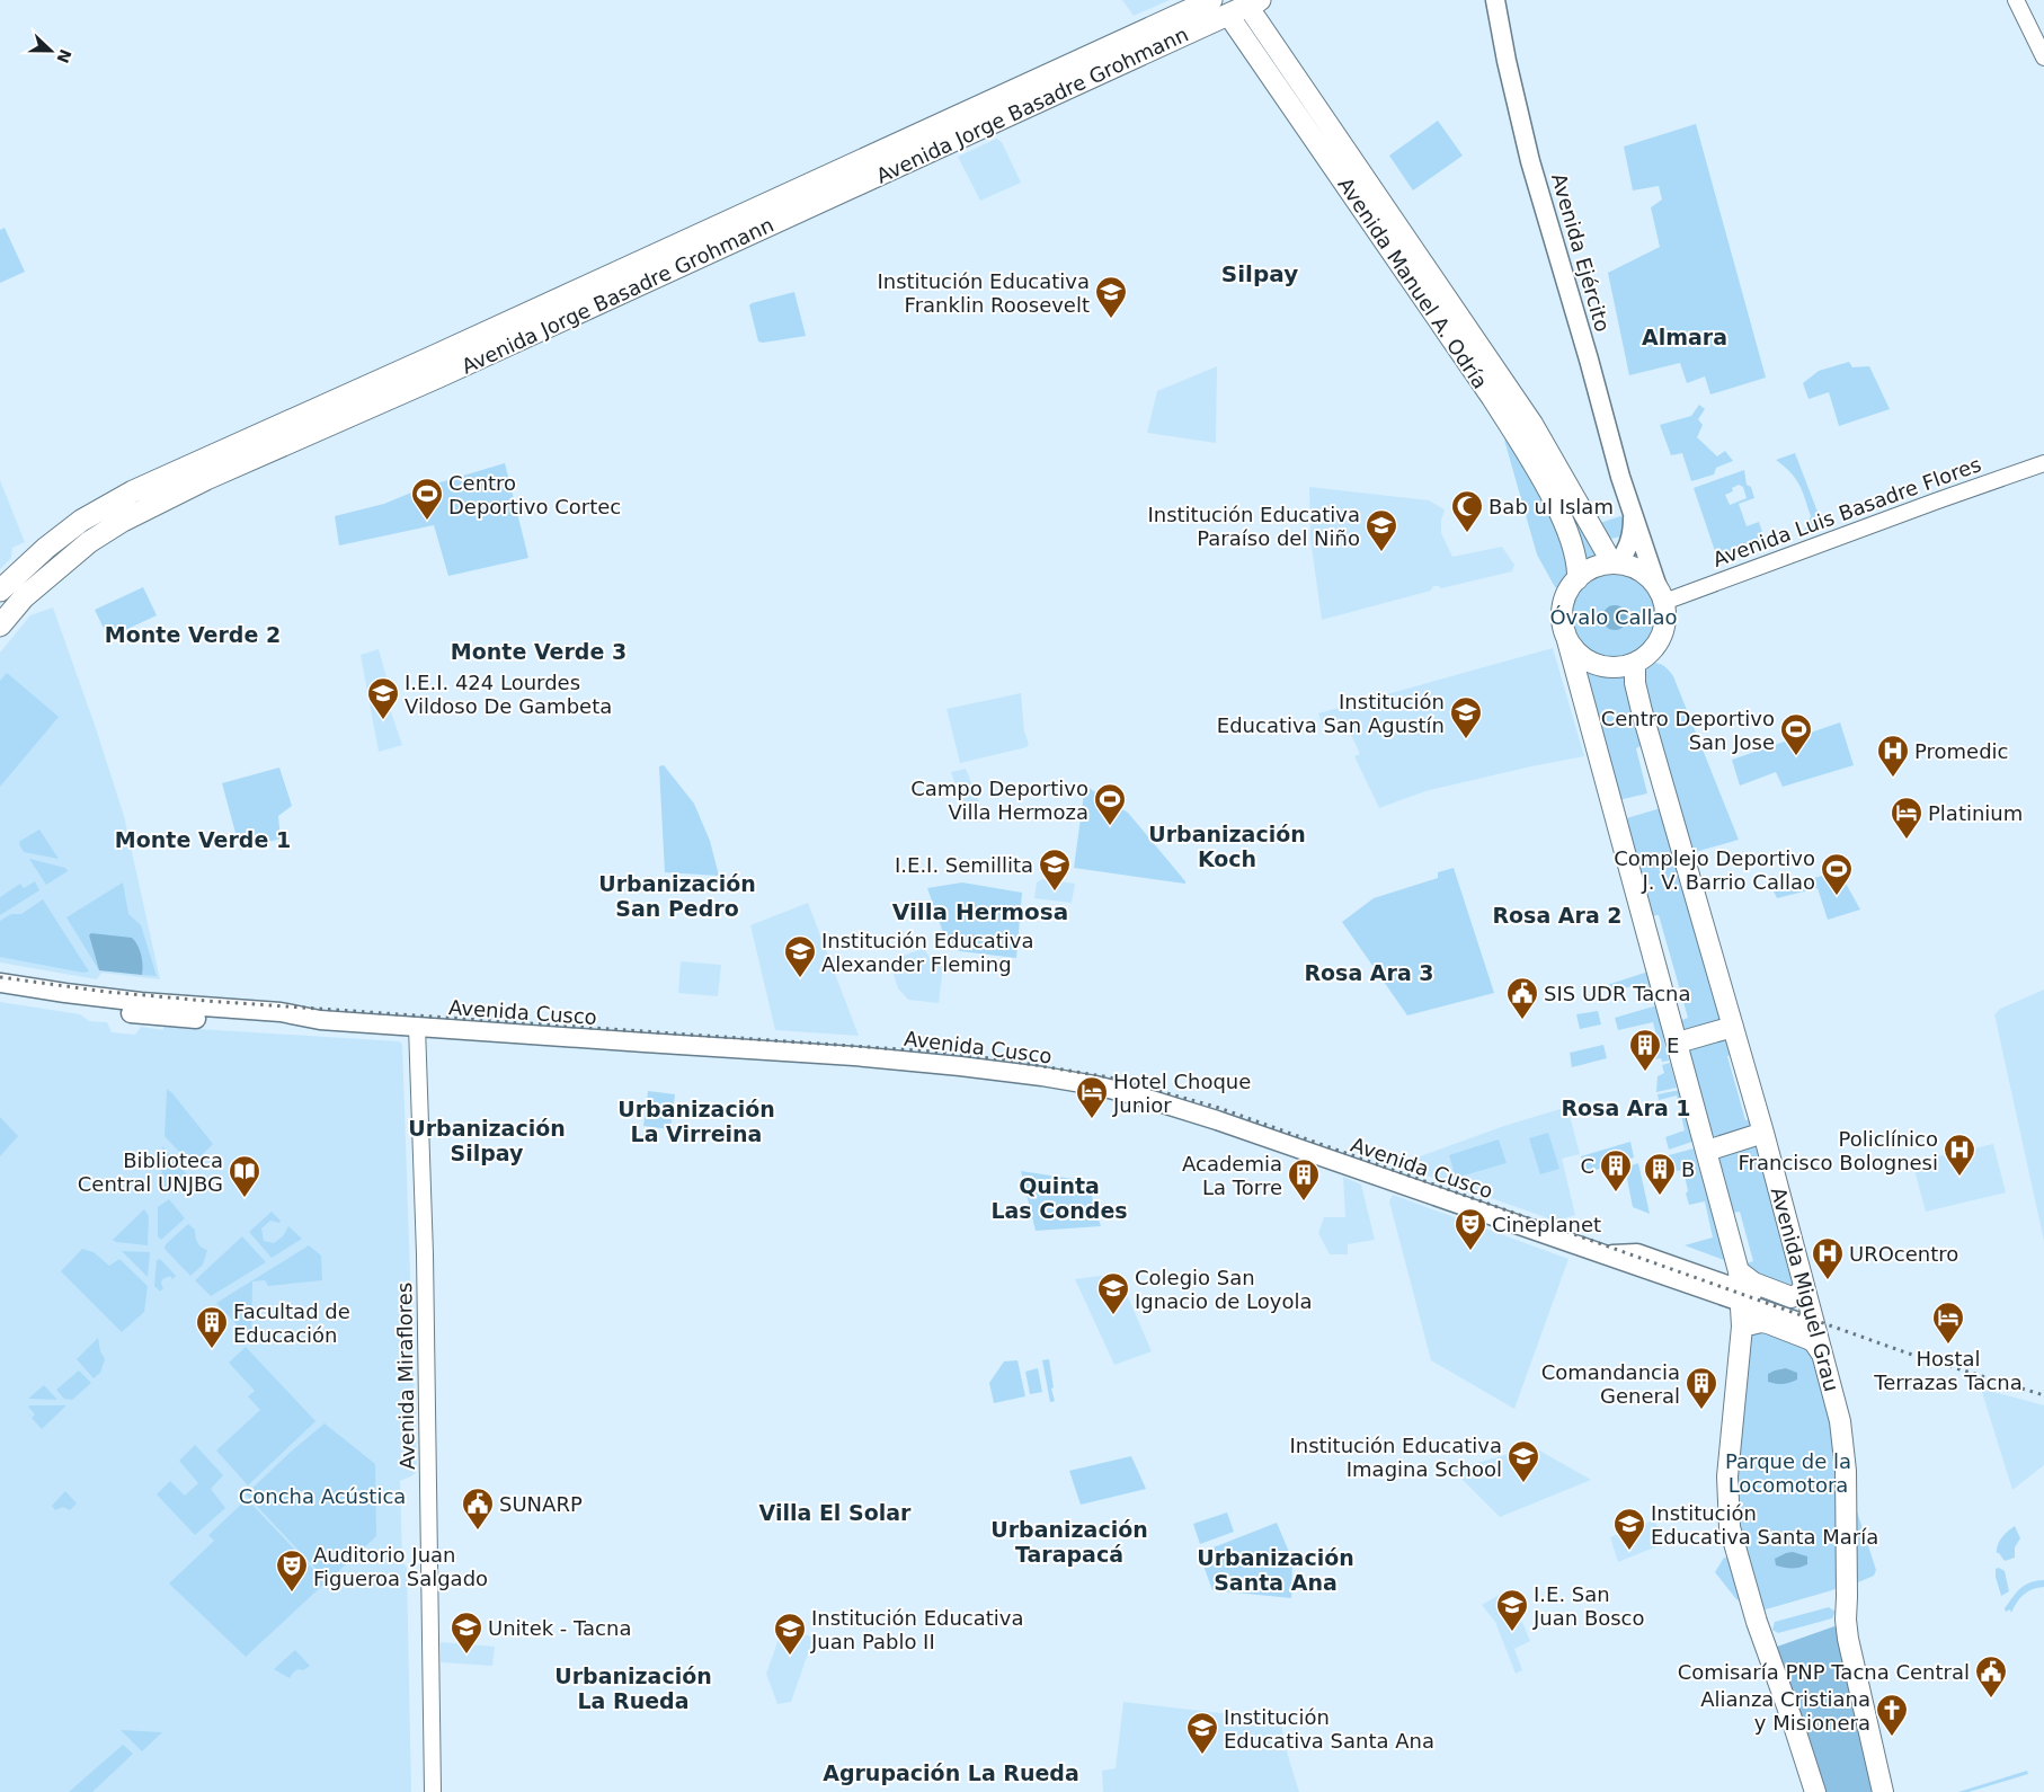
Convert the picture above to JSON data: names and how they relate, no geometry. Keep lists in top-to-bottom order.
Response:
{
  "streets": {
    "highway": ["Avenida Jorge Basadre Grohmann"],
    "main road": [
      "Avenida Ejército",
      "Avenida Manuel A. Odría",
      "Avenida Cusco",
      "Avenida Miguel Grau"
    ],
    "street": ["Avenida Luis Basadre Flores", "Avenida Miraflores"]
  },
  "crossings": [
    ["Avenida Jorge Basadre Grohmann", "Avenida Manuel A. Odría"],
    ["Avenida Ejército", "Avenida Manuel A. Odría"],
    ["Avenida Ejército", "Avenida Luis Basadre Flores"],
    ["Avenida Ejército", "Avenida Miguel Grau"],
    ["Avenida Manuel A. Odría", "Avenida Luis Basadre Flores"],
    ["Avenida Manuel A. Odría", "Avenida Miguel Grau"],
    ["Avenida Luis Basadre Flores", "Avenida Miguel Grau"],
    ["Avenida Cusco", "Avenida Miguel Grau"],
    ["Avenida Cusco", "Avenida Miraflores"]
  ],
  "districts": [
    "Silpay",
    "Almara",
    "Monte Verde 2",
    "Monte Verde 3",
    "Urbanización Koch",
    "Monte Verde 1",
    "Urbanización San Pedro",
    "Villa Hermosa",
    "Rosa Ara 2",
    "Rosa Ara 3",
    "Rosa Ara 1",
    "Urbanización La Virreina",
    "Urbanización Silpay",
    "Quinta Las Condes",
    "Villa El Solar",
    "Urbanización Tarapacá",
    "Urbanización Santa Ana",
    "Urbanización La Rueda",
    "Agrupación La Rueda"
  ],
  "parks": ["Óvalo Callao", "Parque de la Locomotora", "Concha Acústica"],
  "places": {
    "school or university": [
      "Institución Educativa Franklin Roosevelt",
      "Institución Educativa Paraíso del Niño",
      "I.E.I. 424 Lourdes Vildoso De Gambeta",
      "Institución Educativa San Agustín",
      "I.E.I. Semillita",
      "Institución Educativa Alexander Fleming",
      "Colegio San Ignacio de Loyola",
      "Institución Educativa Imagina School",
      "Institución Educativa Santa María",
      "I.E. San Juan Bosco",
      "Unitek - Tacna",
      "Institución Educativa Juan Pablo II",
      "Institución Educativa Santa Ana"
    ],
    "sports": [
      "Centro Deportivo Cortec",
      "Centro Deportivo San Jose",
      "Campo Deportivo Villa Hermoza",
      "Complejo Deportivo J. V. Barrio Callao"
    ],
    "mosque": ["Bab ul Islam"],
    "hospital": ["Promedic", "Policlínico Francisco Bolognesi", "UROcentro"],
    "hotel": ["Platinium", "Hotel Choque Junior", "Hostal Terrazas Tacna"],
    "public building": ["SIS UDR Tacna", "SUNARP", "Comisaría PNP Tacna Central"],
    "building": [
      "E",
      "C",
      "B",
      "Academia La Torre",
      "Facultad de Educación",
      "Comandancia General"
    ],
    "library": ["Biblioteca Central UNJBG"],
    "theatre": ["Cineplanet", "Auditorio Juan Figueroa Salgado"],
    "church": ["Alianza Cristiana y Misionera"]
  },
  "north": "right"
}
